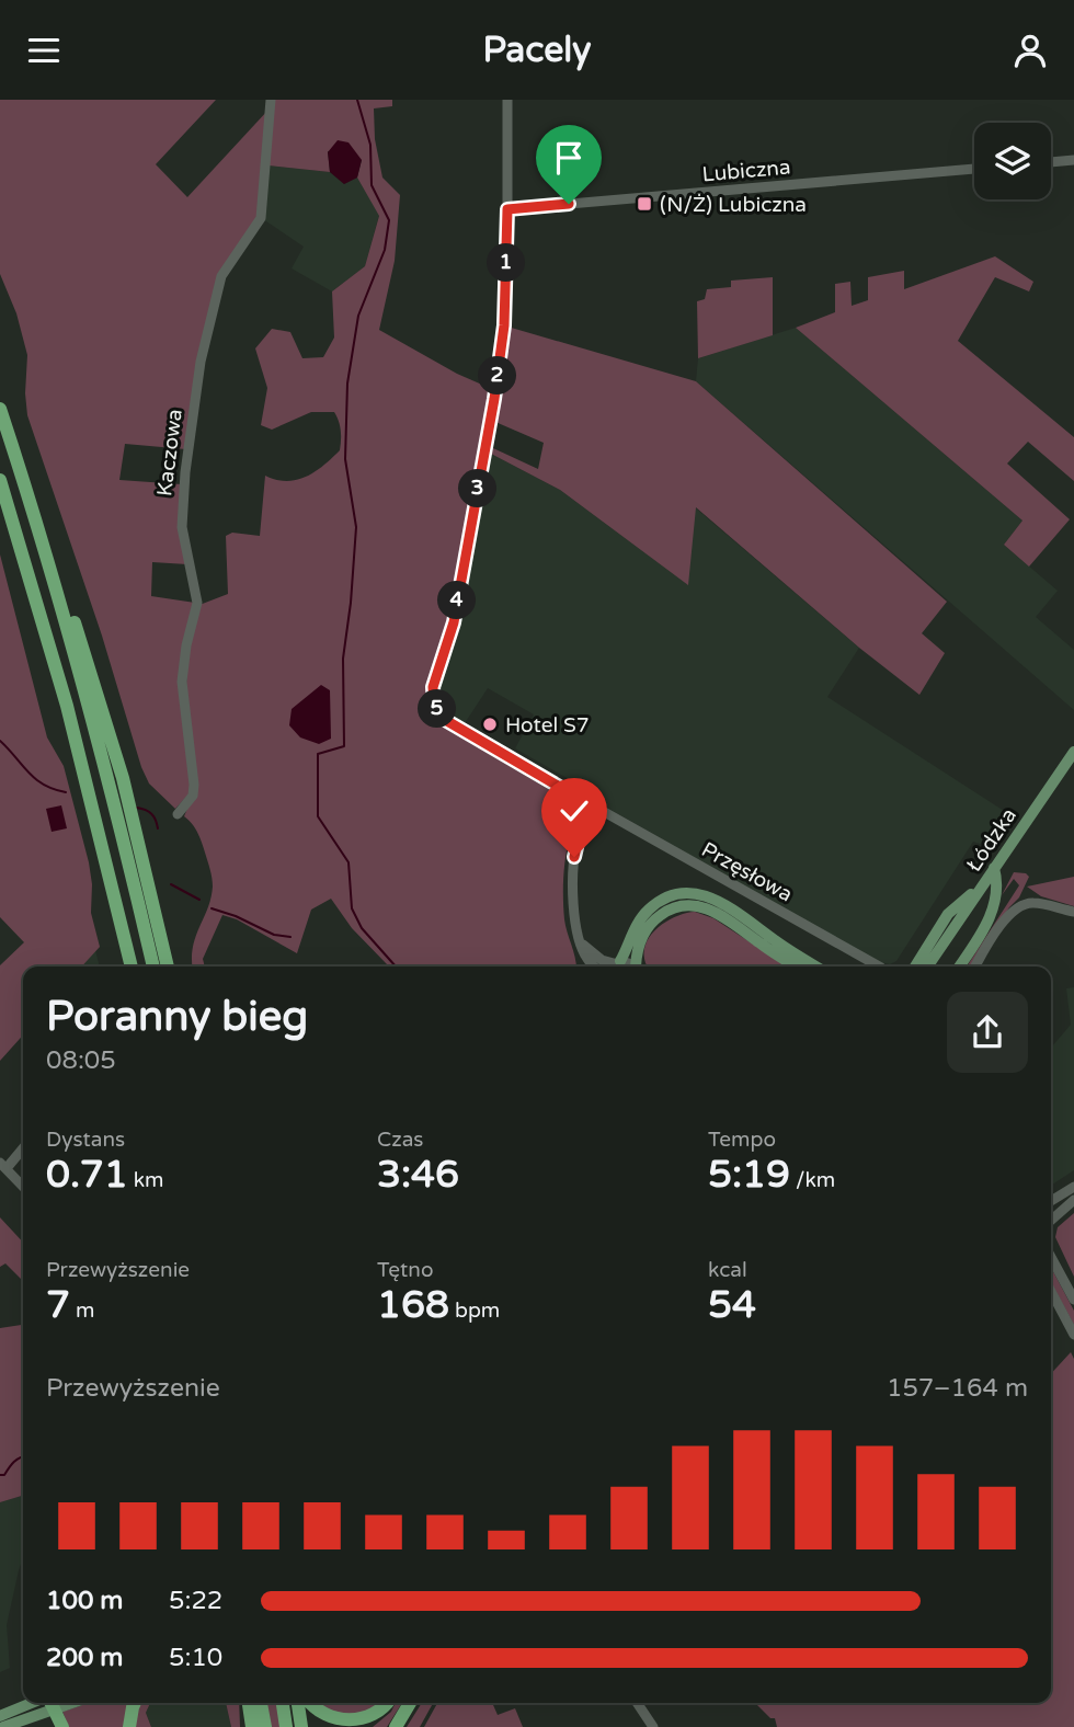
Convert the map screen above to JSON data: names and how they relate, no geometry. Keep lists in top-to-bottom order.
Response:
{
  "streets": {
    "main road": ["Łódzka"],
    "street": ["Lubiczna", "Kaczowa", "Przęsłowa"]
  },
  "crossings": [
    ["Lubiczna", "Przęsłowa"]
  ],
  "places": {
    "transit": ["(N/Ż) Lubiczna"],
    "other": ["Hotel S7"]
  },
  "page": {
    "header": "Pacely",
    "pins": [
      "1",
      "2",
      "3",
      "4",
      "5"
    ],
    "heading": ["Poranny bieg", "08:05"],
    "stats": [
      ["Dystans", "0.71 km"],
      ["Czas", "3:46"],
      ["Tempo", "5:19 /km"],
      ["Przewyższenie", "7 m"],
      ["Tętno", "168 bpm"],
      ["kcal", "54"]
    ],
    "chart": ["Przewyższenie", "157–164 m"],
    "list": [
      {
        "name": "100 m",
        "note": "5:22"
      },
      {
        "name": "200 m",
        "note": "5:10"
      }
    ]
  }
}
